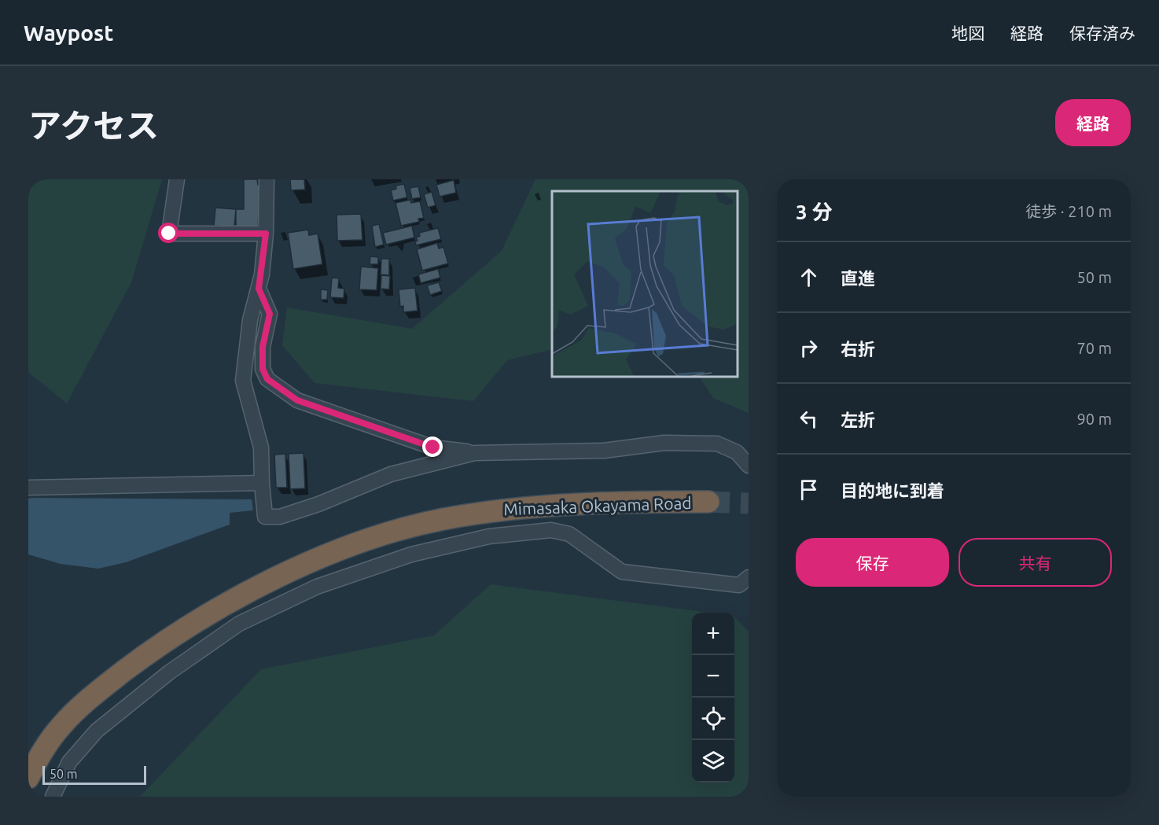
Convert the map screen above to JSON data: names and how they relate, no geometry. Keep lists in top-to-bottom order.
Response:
{
  "streets": {
    "highway": ["Mimasaka Okayama Road"]
  },
  "scale_bar": "50 m",
  "page": {
    "header": "Waypost",
    "nav": ["地図", "経路", "保存済み"],
    "title": "アクセス",
    "buttons": [
      "経路",
      ["保存", "共有"]
    ],
    "heading": ["3 分", "徒歩 · 210 m"],
    "list": [
      ["直進", "50 m"],
      ["右折", "70 m"],
      ["左折", "90 m"],
      "目的地に到着"
    ],
    "map_buttons": ["+", "−"],
    "scale": "50 m"
  }
}
